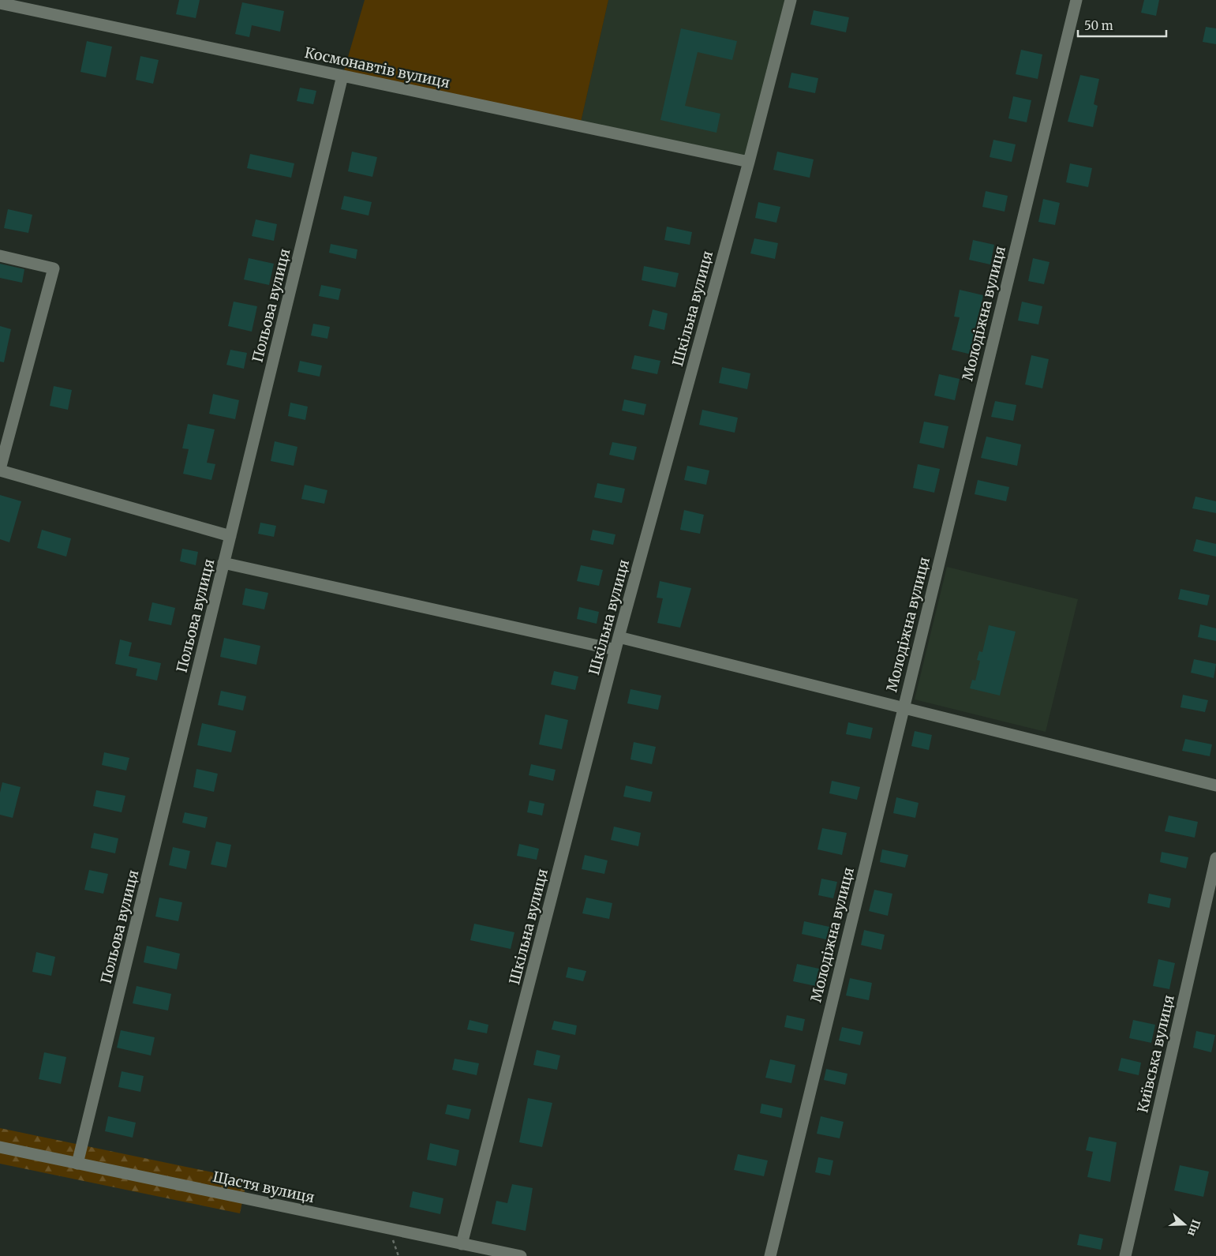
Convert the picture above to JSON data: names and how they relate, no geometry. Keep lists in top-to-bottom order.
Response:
{
  "streets": {
    "street": [
      "Космонавтів вулиця",
      "Польова вулиця",
      "Шкільна вулиця",
      "Молодіжна вулиця",
      "Київська вулиця",
      "Щастя вулиця"
    ]
  },
  "crossings": [
    ["Космонавтів вулиця", "Польова вулиця"],
    ["Космонавтів вулиця", "Шкільна вулиця"],
    ["Польова вулиця", "Щастя вулиця"],
    ["Шкільна вулиця", "Щастя вулиця"]
  ],
  "scale_bar": "50 m",
  "north": "right"
}
